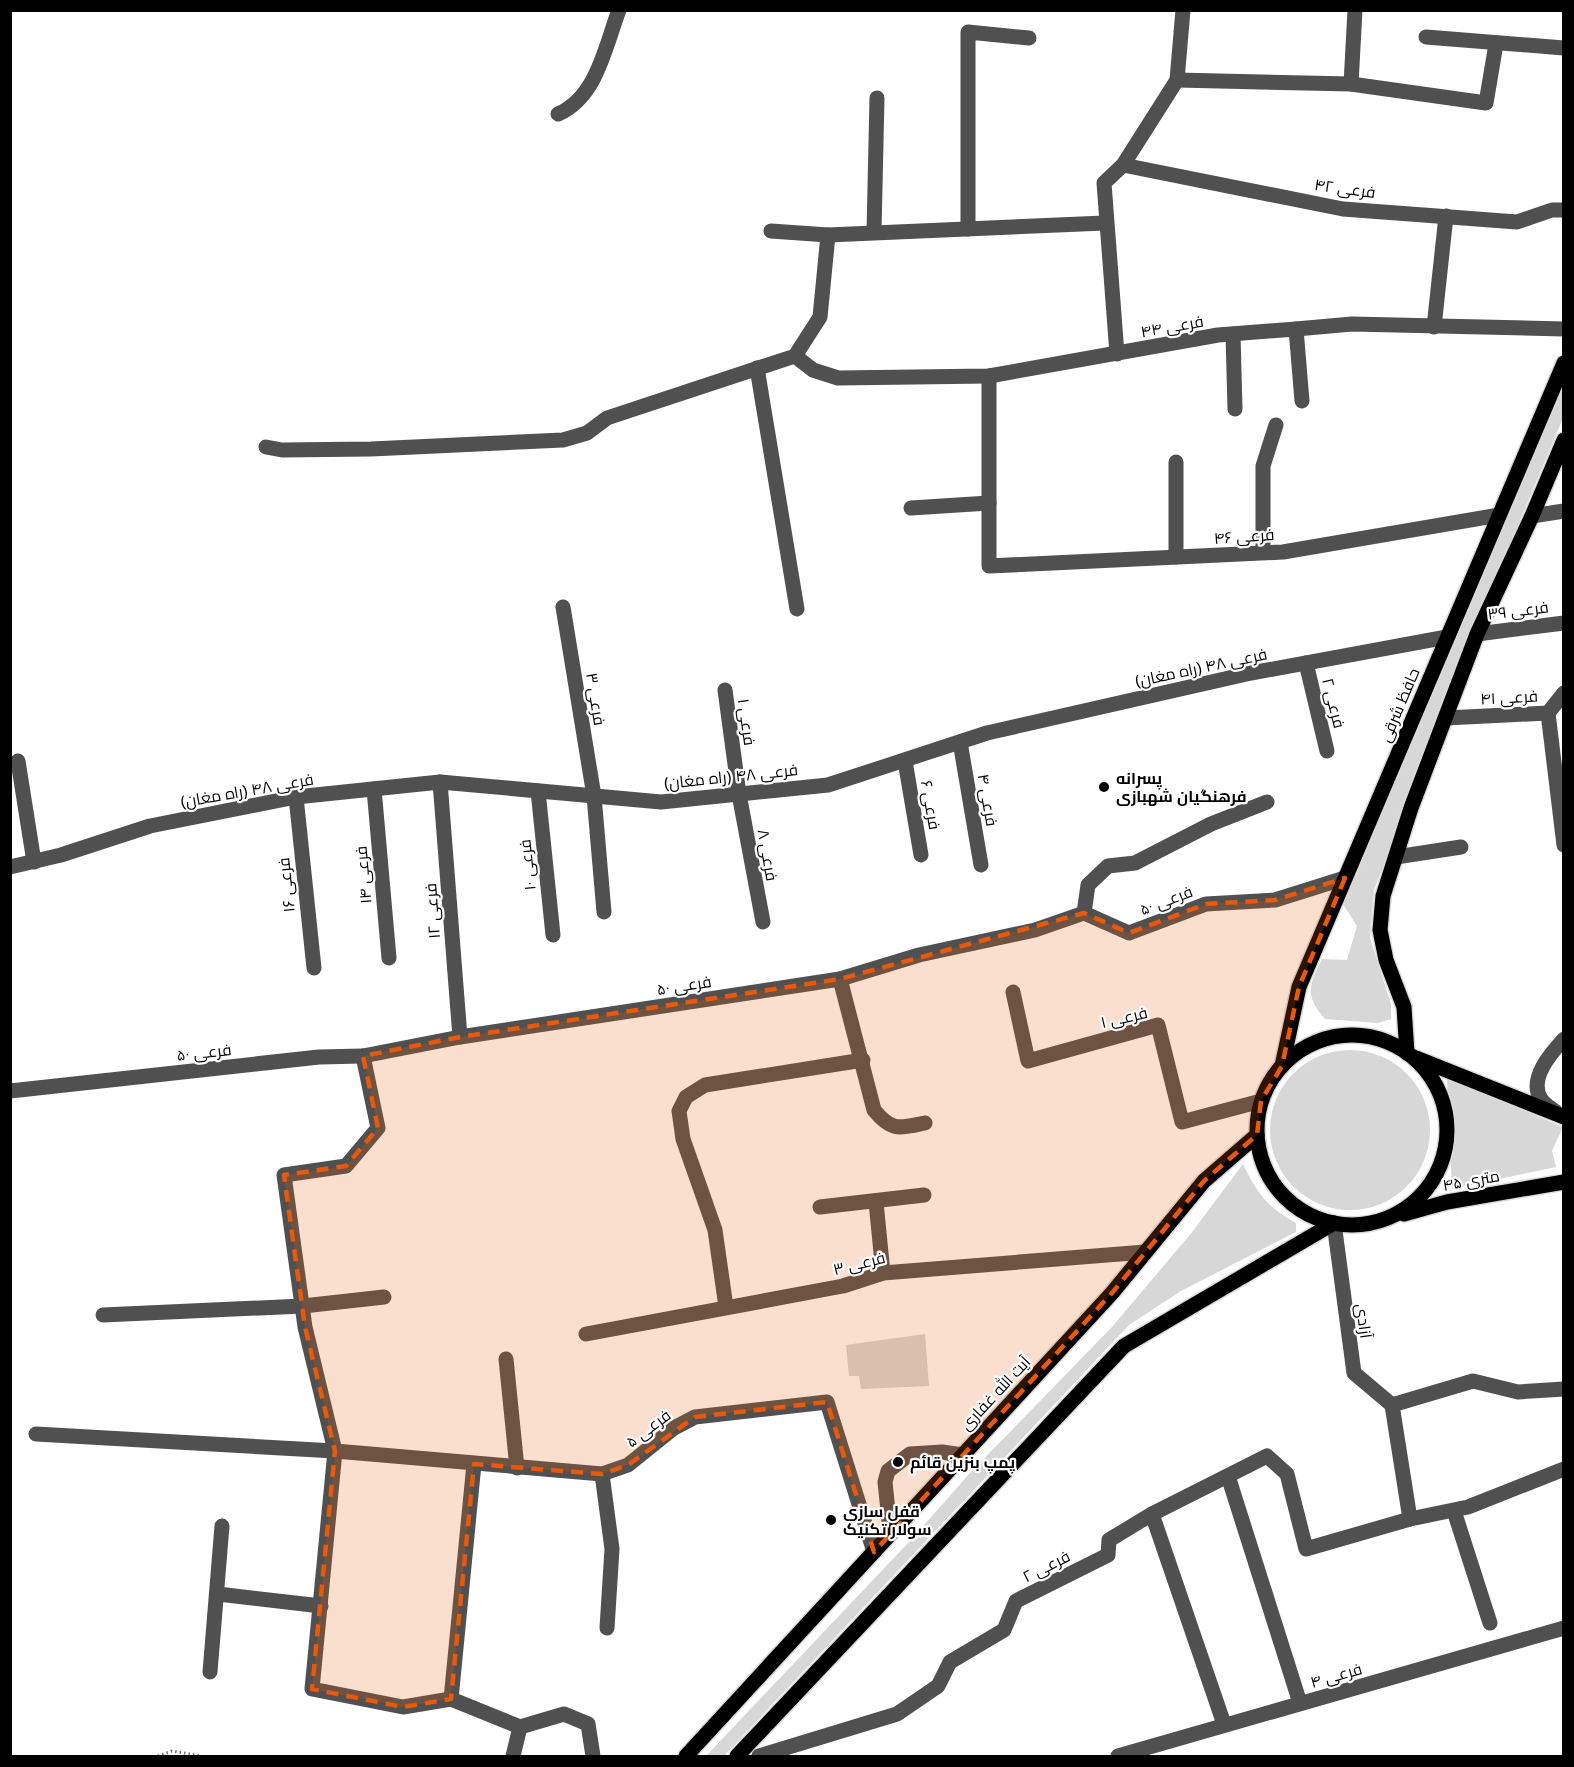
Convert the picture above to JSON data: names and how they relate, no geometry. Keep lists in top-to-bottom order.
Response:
{
  "streets": {
    "main road": ["حافظ شرقی", "۴۵ متری", "آیت الله غفاری"],
    "street": [
      "فرعی ۴۲",
      "فرعی ۴۴",
      "فرعی ۴۶",
      "فرعی ۳۹",
      "فرعی ۴۸ (راه مغان)",
      "فرعی ۴۱",
      "فرعی ۳",
      "فرعی ۲",
      "فرعی ۱",
      "فرعی ۴",
      "فرعی ۶",
      "فرعی ۸",
      "فرعی ۱۰",
      "فرعی ۱۴",
      "فرعی ۱۶",
      "فرعی ۵۰",
      "فرعی ۱۲",
      "آزادی",
      "فرعی ۵"
    ]
  },
  "crossings": [
    ["فرعی ۴۶", "حافظ شرقی"],
    ["فرعی ۴۸ (راه مغان)", "فرعی ۳"],
    ["فرعی ۴۸ (راه مغان)", "فرعی ۲"],
    ["فرعی ۴۸ (راه مغان)", "حافظ شرقی"],
    ["فرعی ۴۸ (راه مغان)", "فرعی ۱"],
    ["فرعی ۴۸ (راه مغان)", "فرعی ۴"],
    ["فرعی ۴۸ (راه مغان)", "فرعی ۶"],
    ["فرعی ۴۸ (راه مغان)", "فرعی ۸"],
    ["فرعی ۴۸ (راه مغان)", "فرعی ۱۰"],
    ["فرعی ۴۸ (راه مغان)", "فرعی ۱۴"],
    ["فرعی ۴۸ (راه مغان)", "فرعی ۱۶"],
    ["فرعی ۴۸ (راه مغان)", "فرعی ۱۲"],
    ["فرعی ۳", "آیت الله غفاری"],
    ["حافظ شرقی", "فرعی ۱"],
    ["حافظ شرقی", "فرعی ۵۰"],
    ["حافظ شرقی", "۴۵ متری"],
    ["حافظ شرقی", "آزادی"],
    ["حافظ شرقی", "آیت الله غفاری"],
    ["فرعی ۱", "فرعی ۸"],
    ["فرعی ۱", "۴۵ متری"],
    ["فرعی ۱", "آزادی"],
    ["فرعی ۱", "آیت الله غفاری"],
    ["فرعی ۵۰", "فرعی ۱۲"],
    ["۴۵ متری", "آزادی"],
    ["۴۵ متری", "آیت الله غفاری"],
    ["آزادی", "آیت الله غفاری"],
    ["آیت الله غفاری", "فرعی ۵"]
  ],
  "places": ["پسرانه فرهنگیان شهبازی", "پمپ بنزین قائم", "قفل سازی سولار تکنیک"]
}
